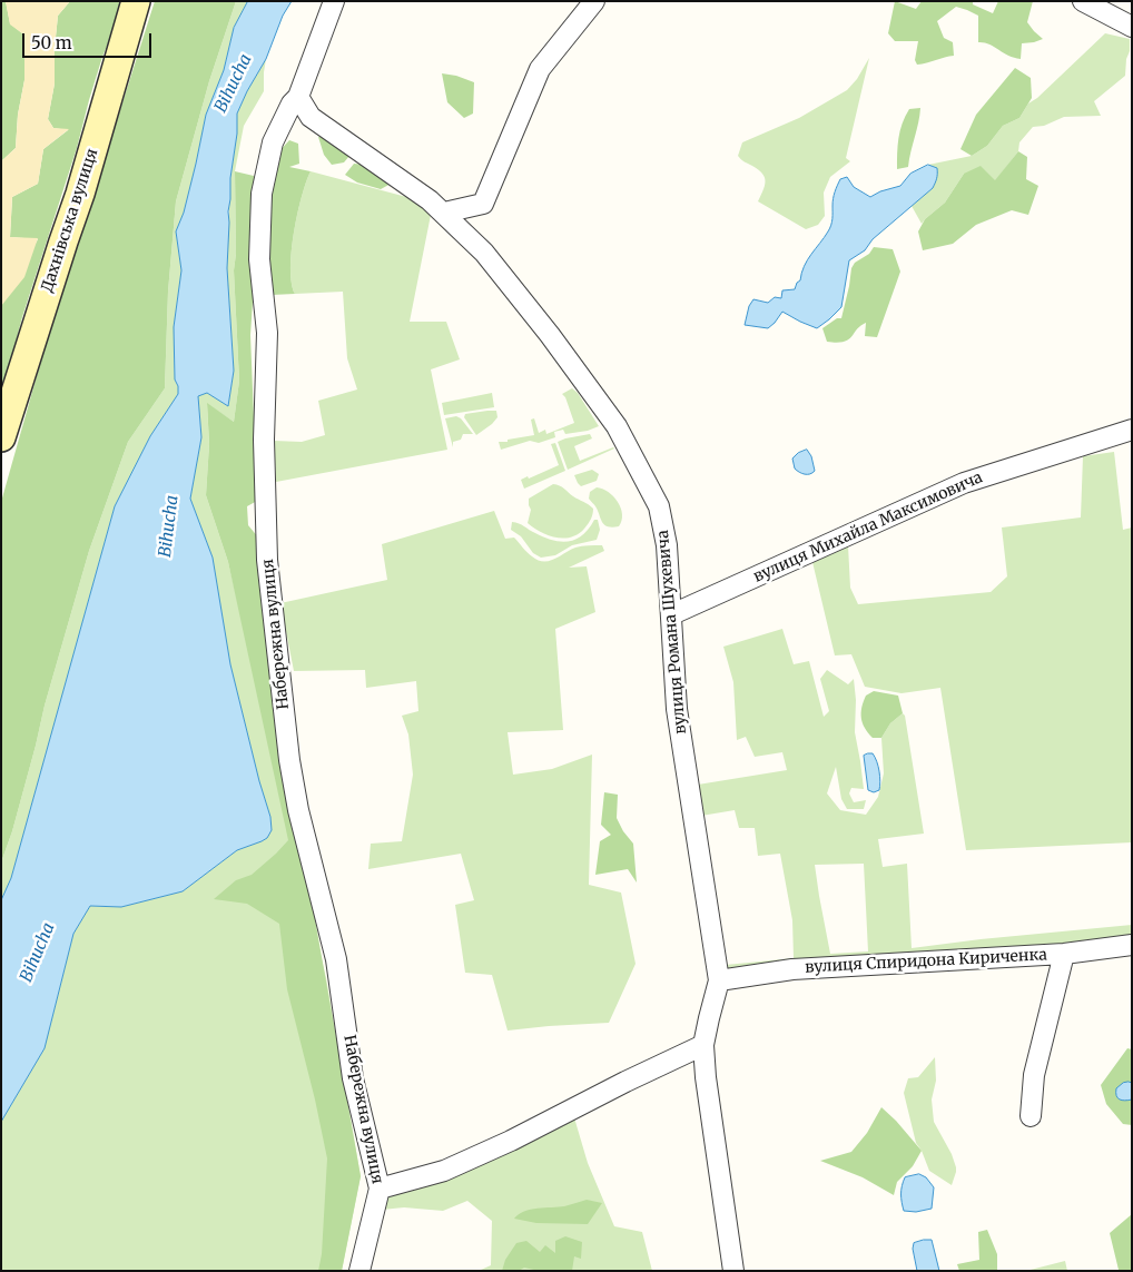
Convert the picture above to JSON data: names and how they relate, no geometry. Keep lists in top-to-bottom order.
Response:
{
  "streets": {
    "street": [
      "Дахнівська вулиця",
      "вулиця Михайла Максимовича",
      "вулиця Романа Шухевича",
      "Набережна вулиця",
      "вулиця Спиридона Кириченка"
    ]
  },
  "crossings": [
    ["вулиця Михайла Максимовича", "вулиця Романа Шухевича"],
    ["вулиця Романа Шухевича", "Набережна вулиця"],
    ["вулиця Романа Шухевича", "вулиця Спиридона Кириченка"]
  ],
  "water": ["Bihucha"],
  "scale_bar": "50 m"
}
